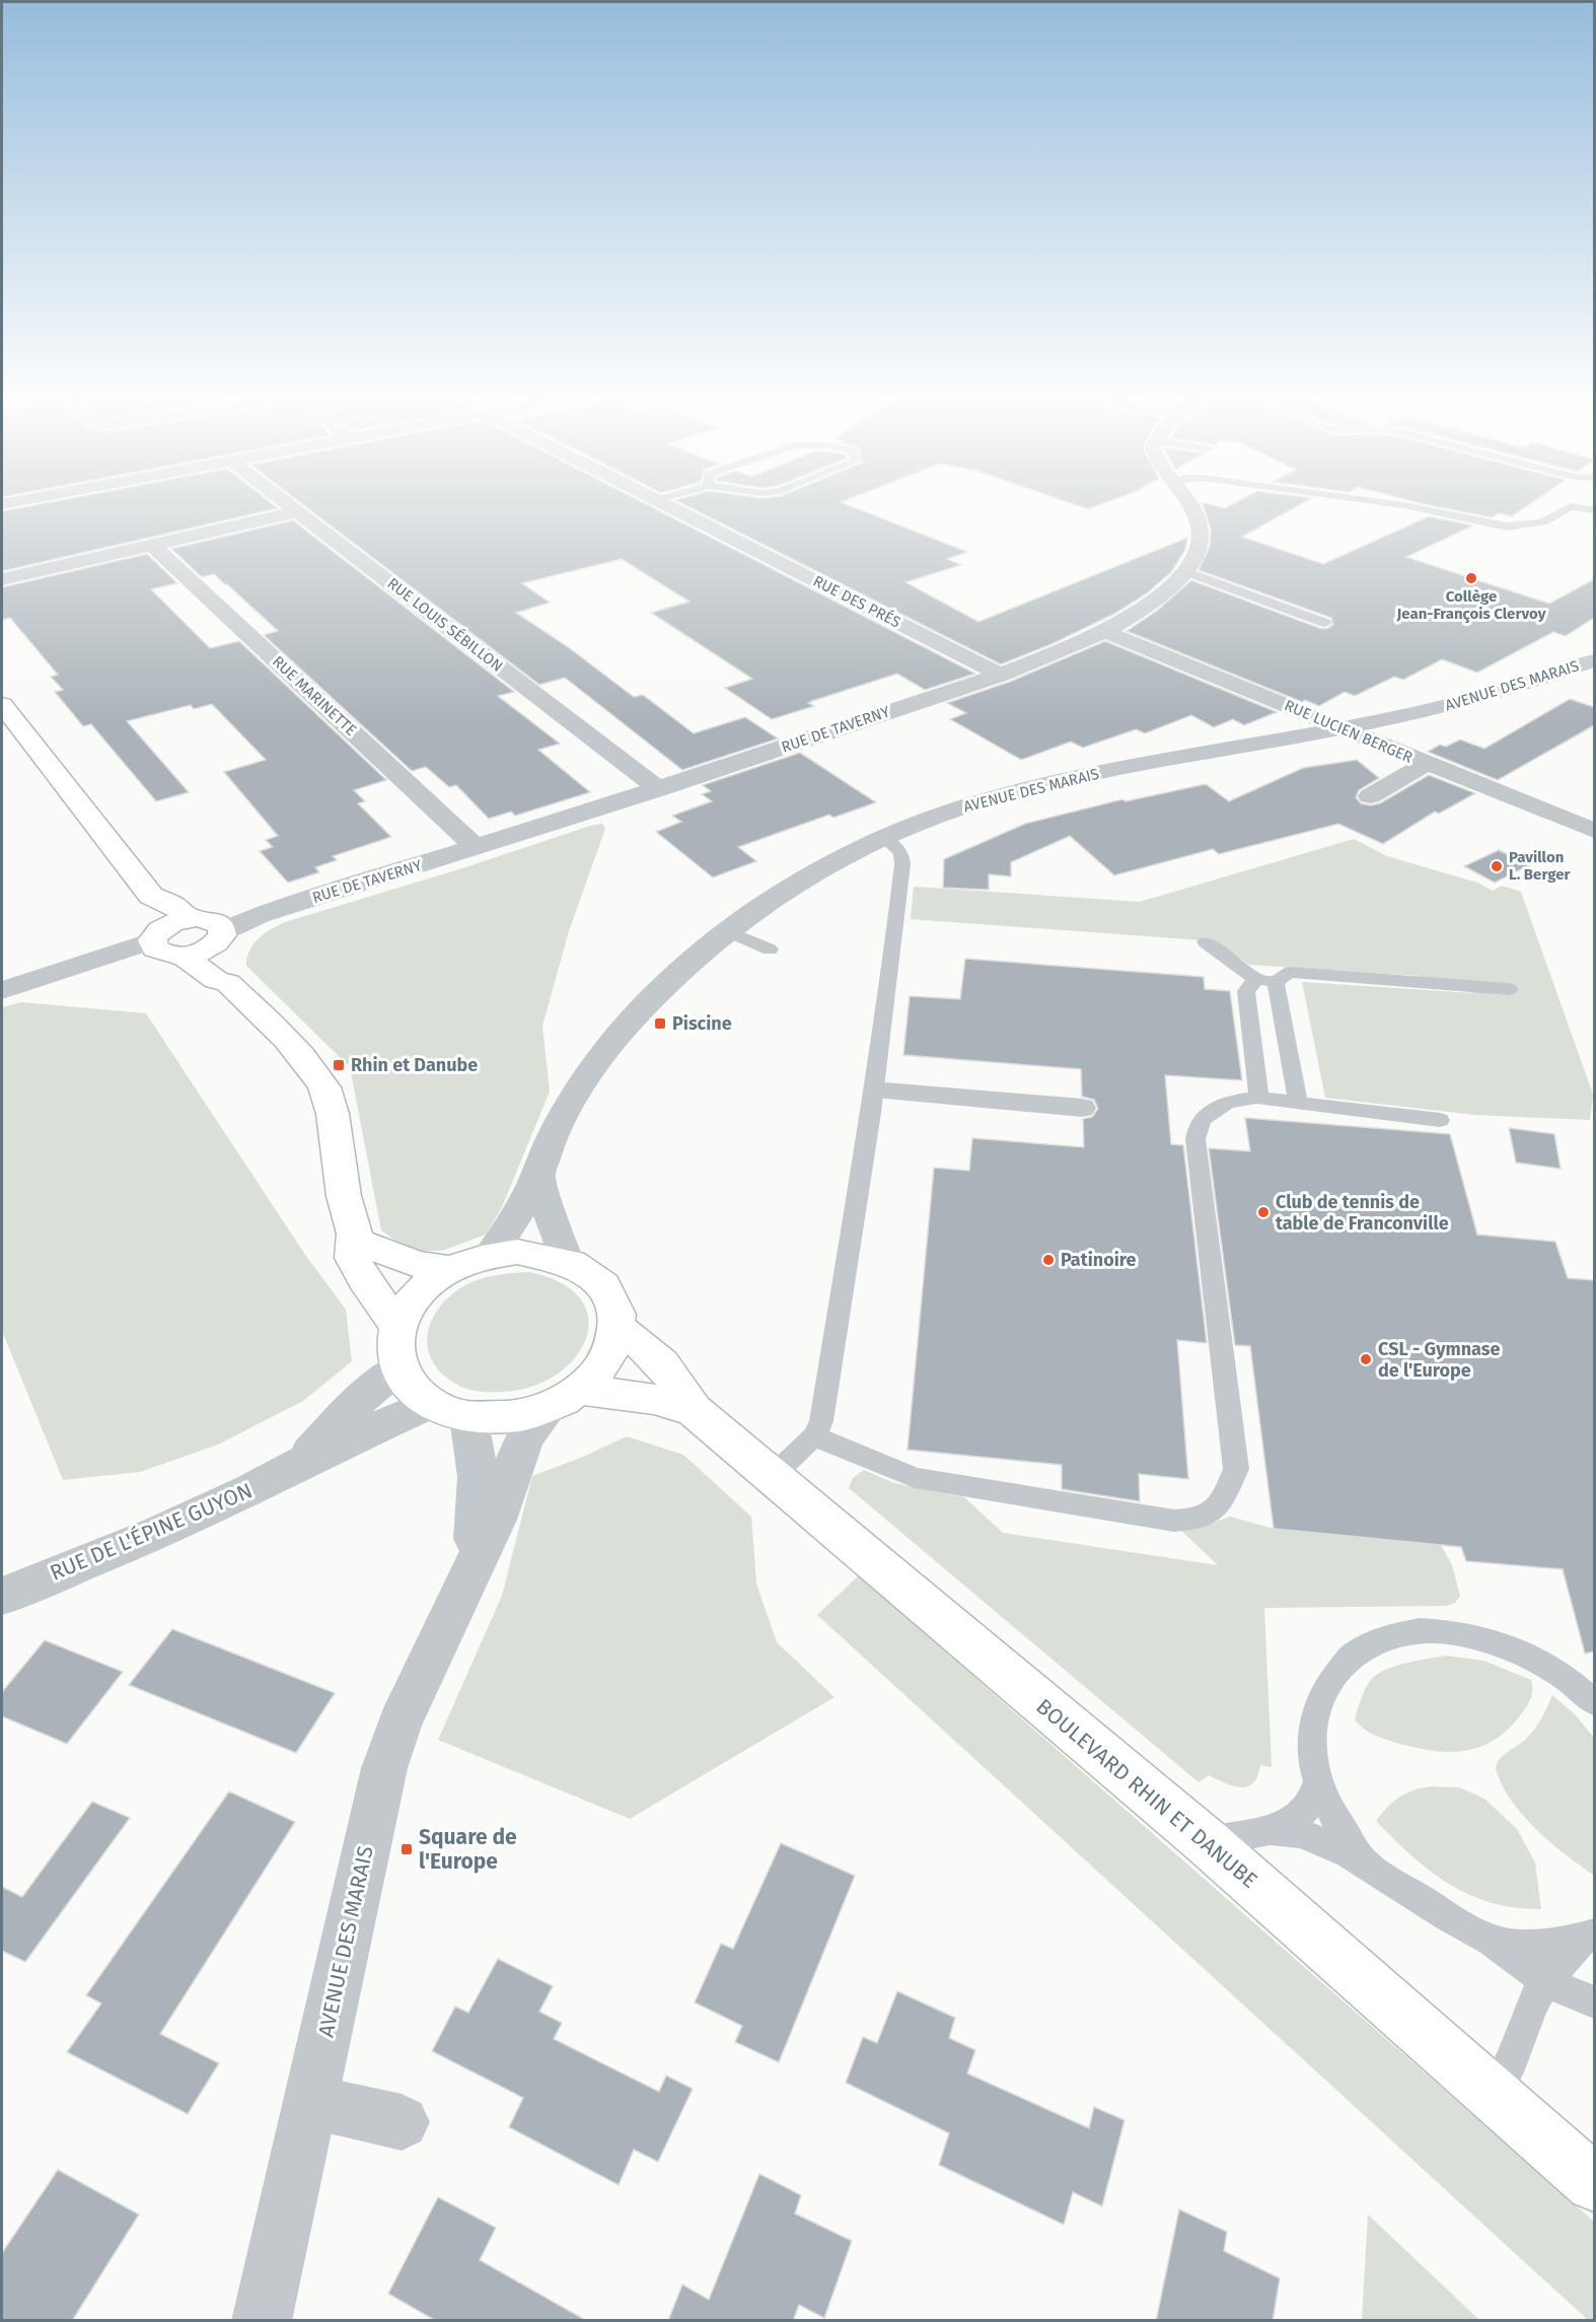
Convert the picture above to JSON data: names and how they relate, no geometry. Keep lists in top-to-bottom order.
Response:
{
  "streets": {
    "main road": ["BOULEVARD RHIN ET DANUBE"],
    "street": [
      "RUE DES PRÉS",
      "RUE LOUIS SÉBILLON",
      "AVENUE DES MARAIS",
      "RUE MARINETTE",
      "RUE DE TAVERNY",
      "RUE LUCIEN BERGER",
      "RUE DE L'ÉPINE GUYON"
    ]
  },
  "crossings": [
    ["RUE DES PRÉS", "RUE DE TAVERNY"],
    ["RUE LOUIS SÉBILLON", "RUE DE TAVERNY"],
    ["AVENUE DES MARAIS", "RUE LUCIEN BERGER"],
    ["AVENUE DES MARAIS", "RUE DE L'ÉPINE GUYON"],
    ["AVENUE DES MARAIS", "BOULEVARD RHIN ET DANUBE"],
    ["RUE MARINETTE", "RUE DE TAVERNY"],
    ["RUE DE TAVERNY", "RUE LUCIEN BERGER"],
    ["RUE DE L'ÉPINE GUYON", "BOULEVARD RHIN ET DANUBE"]
  ],
  "places": {
    "other": [
      "Collège Jean-François Clervoy",
      "Pavillon L. Berger",
      "Club de tennis de table de Franconville",
      "Patinoire",
      "CSL - Gymnase de l'Europe"
    ],
    "transit": ["Piscine", "Rhin et Danube", "Square de l'Europe"]
  }
}
